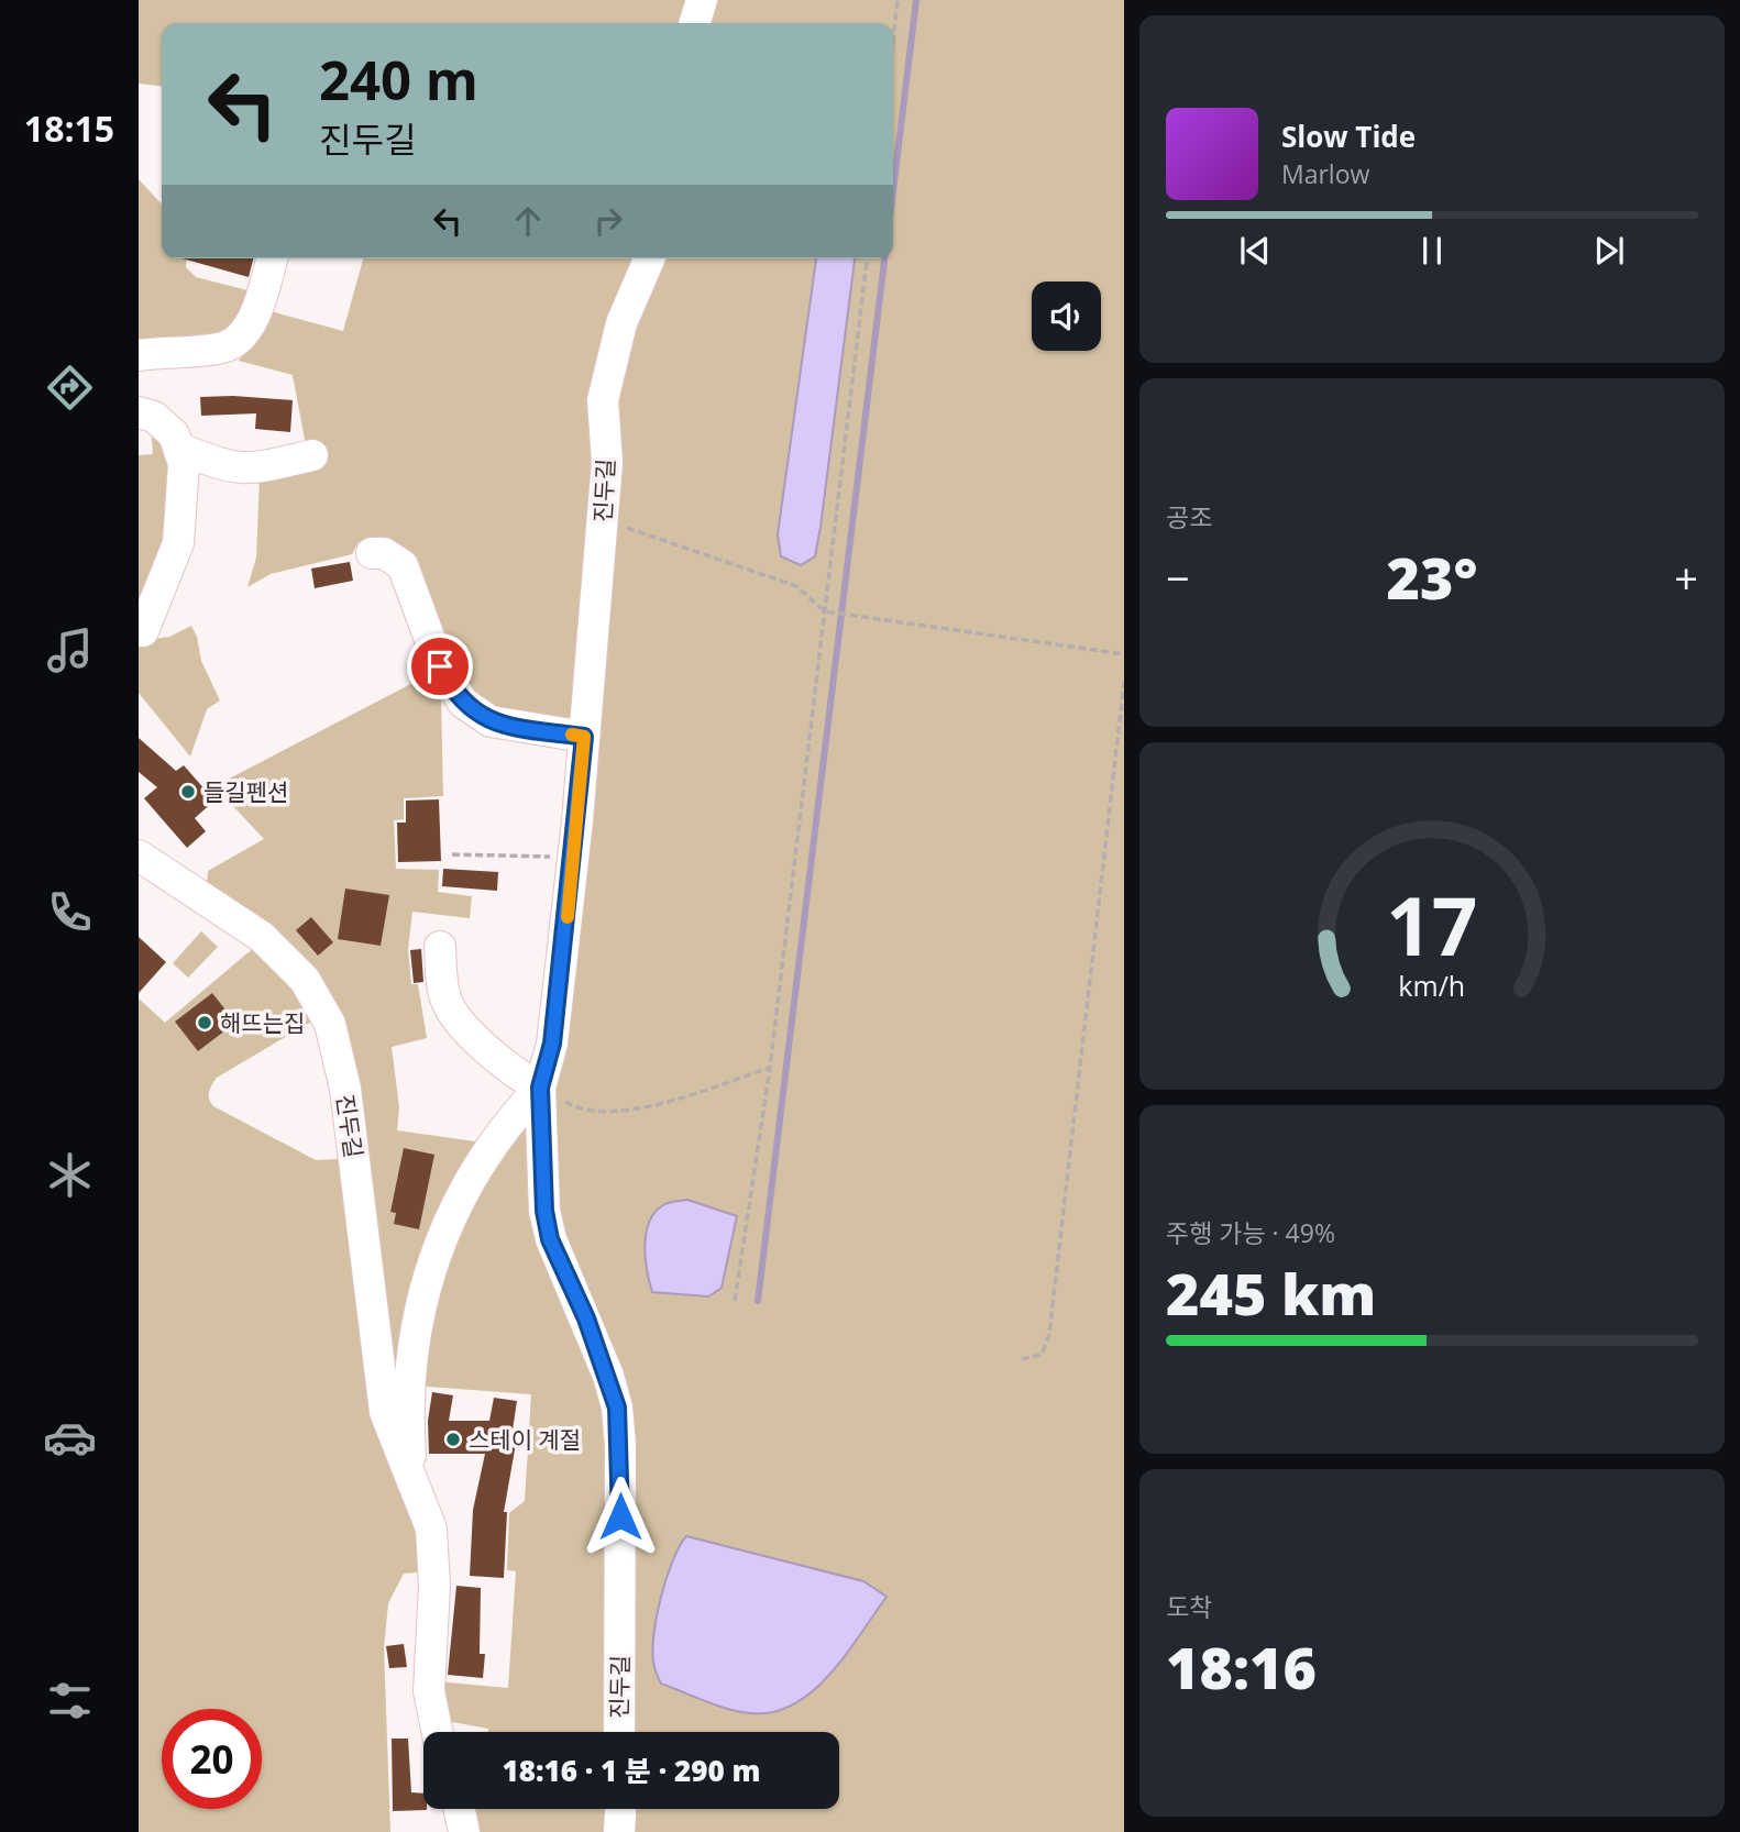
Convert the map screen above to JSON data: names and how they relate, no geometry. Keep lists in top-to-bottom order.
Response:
{
  "streets": {
    "street": ["진두길"]
  },
  "places": ["들길펜션", "해뜨는집", "스테이 계절"],
  "page": {
    "tabs": "18:15",
    "turn": ["240 m", "진두길"],
    "song": ["Slow Tide", "Marlow"],
    "tile": [
      "공조",
      ["주행 가능 · 49%", "245 km"],
      ["도착", "18:16"]
    ],
    "heat": ["−", "23°", "+"],
    "limit": "20",
    "trip": "18:16 · 1 분 · 290 m",
    "gauge": ["17", "km/h"]
  }
}
